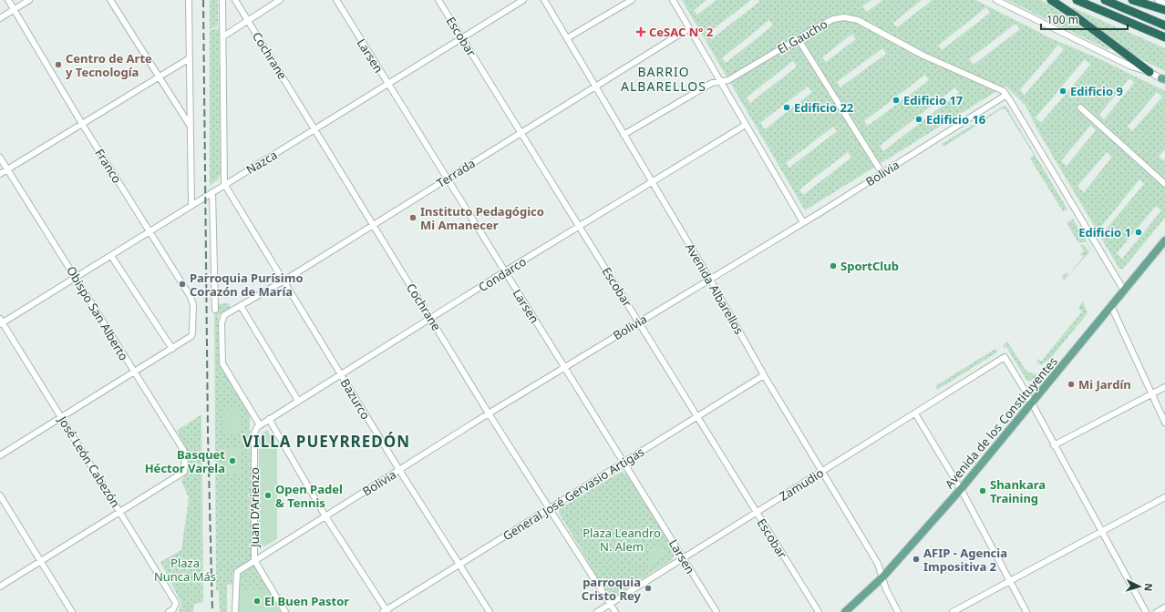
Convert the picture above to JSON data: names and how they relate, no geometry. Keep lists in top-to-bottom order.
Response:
{
  "streets": {
    "main road": ["Avenida de los Constituyentes"],
    "street": [
      "Escobar",
      "El Gaucho",
      "Cochrane",
      "Larsen",
      "Nazca",
      "Franco",
      "Terrada",
      "Bolivia",
      "Condarco",
      "Avenida Albarellos",
      "Obispo San Alberto",
      "Bazurco",
      "José León Cabezón",
      "Zamudio",
      "General José Gervasio Artigas",
      "Juan D’Arienzo"
    ]
  },
  "crossings": [
    ["Escobar", "Nazca"],
    ["Escobar", "Terrada"],
    ["Escobar", "Bolivia"],
    ["Escobar", "Condarco"],
    ["Escobar", "Zamudio"],
    ["Escobar", "General José Gervasio Artigas"],
    ["El Gaucho", "Bolivia"],
    ["El Gaucho", "Avenida Albarellos"],
    ["Cochrane", "Nazca"],
    ["Cochrane", "Terrada"],
    ["Cochrane", "Bolivia"],
    ["Cochrane", "Condarco"],
    ["Cochrane", "Zamudio"],
    ["Cochrane", "General José Gervasio Artigas"],
    ["Larsen", "Nazca"],
    ["Larsen", "Terrada"],
    ["Larsen", "Bolivia"],
    ["Larsen", "Condarco"],
    ["Larsen", "Zamudio"],
    ["Larsen", "General José Gervasio Artigas"],
    ["Nazca", "Franco"],
    ["Nazca", "Obispo San Alberto"],
    ["Nazca", "Bazurco"],
    ["Nazca", "José León Cabezón"],
    ["Terrada", "Condarco"],
    ["Terrada", "Avenida Albarellos"],
    ["Terrada", "Bazurco"],
    ["Terrada", "Juan D’Arienzo"],
    ["Bolivia", "Avenida Albarellos"],
    ["Bolivia", "Bazurco"],
    ["Bolivia", "Juan D’Arienzo"],
    ["Condarco", "Avenida Albarellos"],
    ["Condarco", "Bazurco"],
    ["Condarco", "Juan D’Arienzo"],
    ["Avenida Albarellos", "Avenida de los Constituyentes"],
    ["Avenida Albarellos", "Zamudio"],
    ["Avenida Albarellos", "General José Gervasio Artigas"],
    ["Obispo San Alberto", "José León Cabezón"],
    ["Bazurco", "General José Gervasio Artigas"],
    ["Avenida de los Constituyentes", "Zamudio"]
  ],
  "districts": ["BARRIO ALBARELLOS", "VILLA PUEYRREDÓN"],
  "parks": ["Plaza Leandro N. Alem", "Plaza Nunca Más"],
  "places": {
    "health": ["CeSAC Nº 2"],
    "other": [
      "Centro de Arte y Tecnología",
      "Edificio 9",
      "Edificio 17",
      "Edificio 22",
      "Edificio 16",
      "Instituto Pedagógico Mi Amanecer",
      "Edificio 1",
      "SportClub",
      "Parroquia Purísimo Corazón de María",
      "Mi Jardín",
      "Basquet Héctor Varela",
      "Shankara Training",
      "Open Padel & Tennis",
      "AFIP - Agencia Impositiva 2",
      "parroquia Cristo Rey",
      "El Buen Pastor"
    ]
  },
  "scale_bar": "100 m",
  "north": "right"
}
